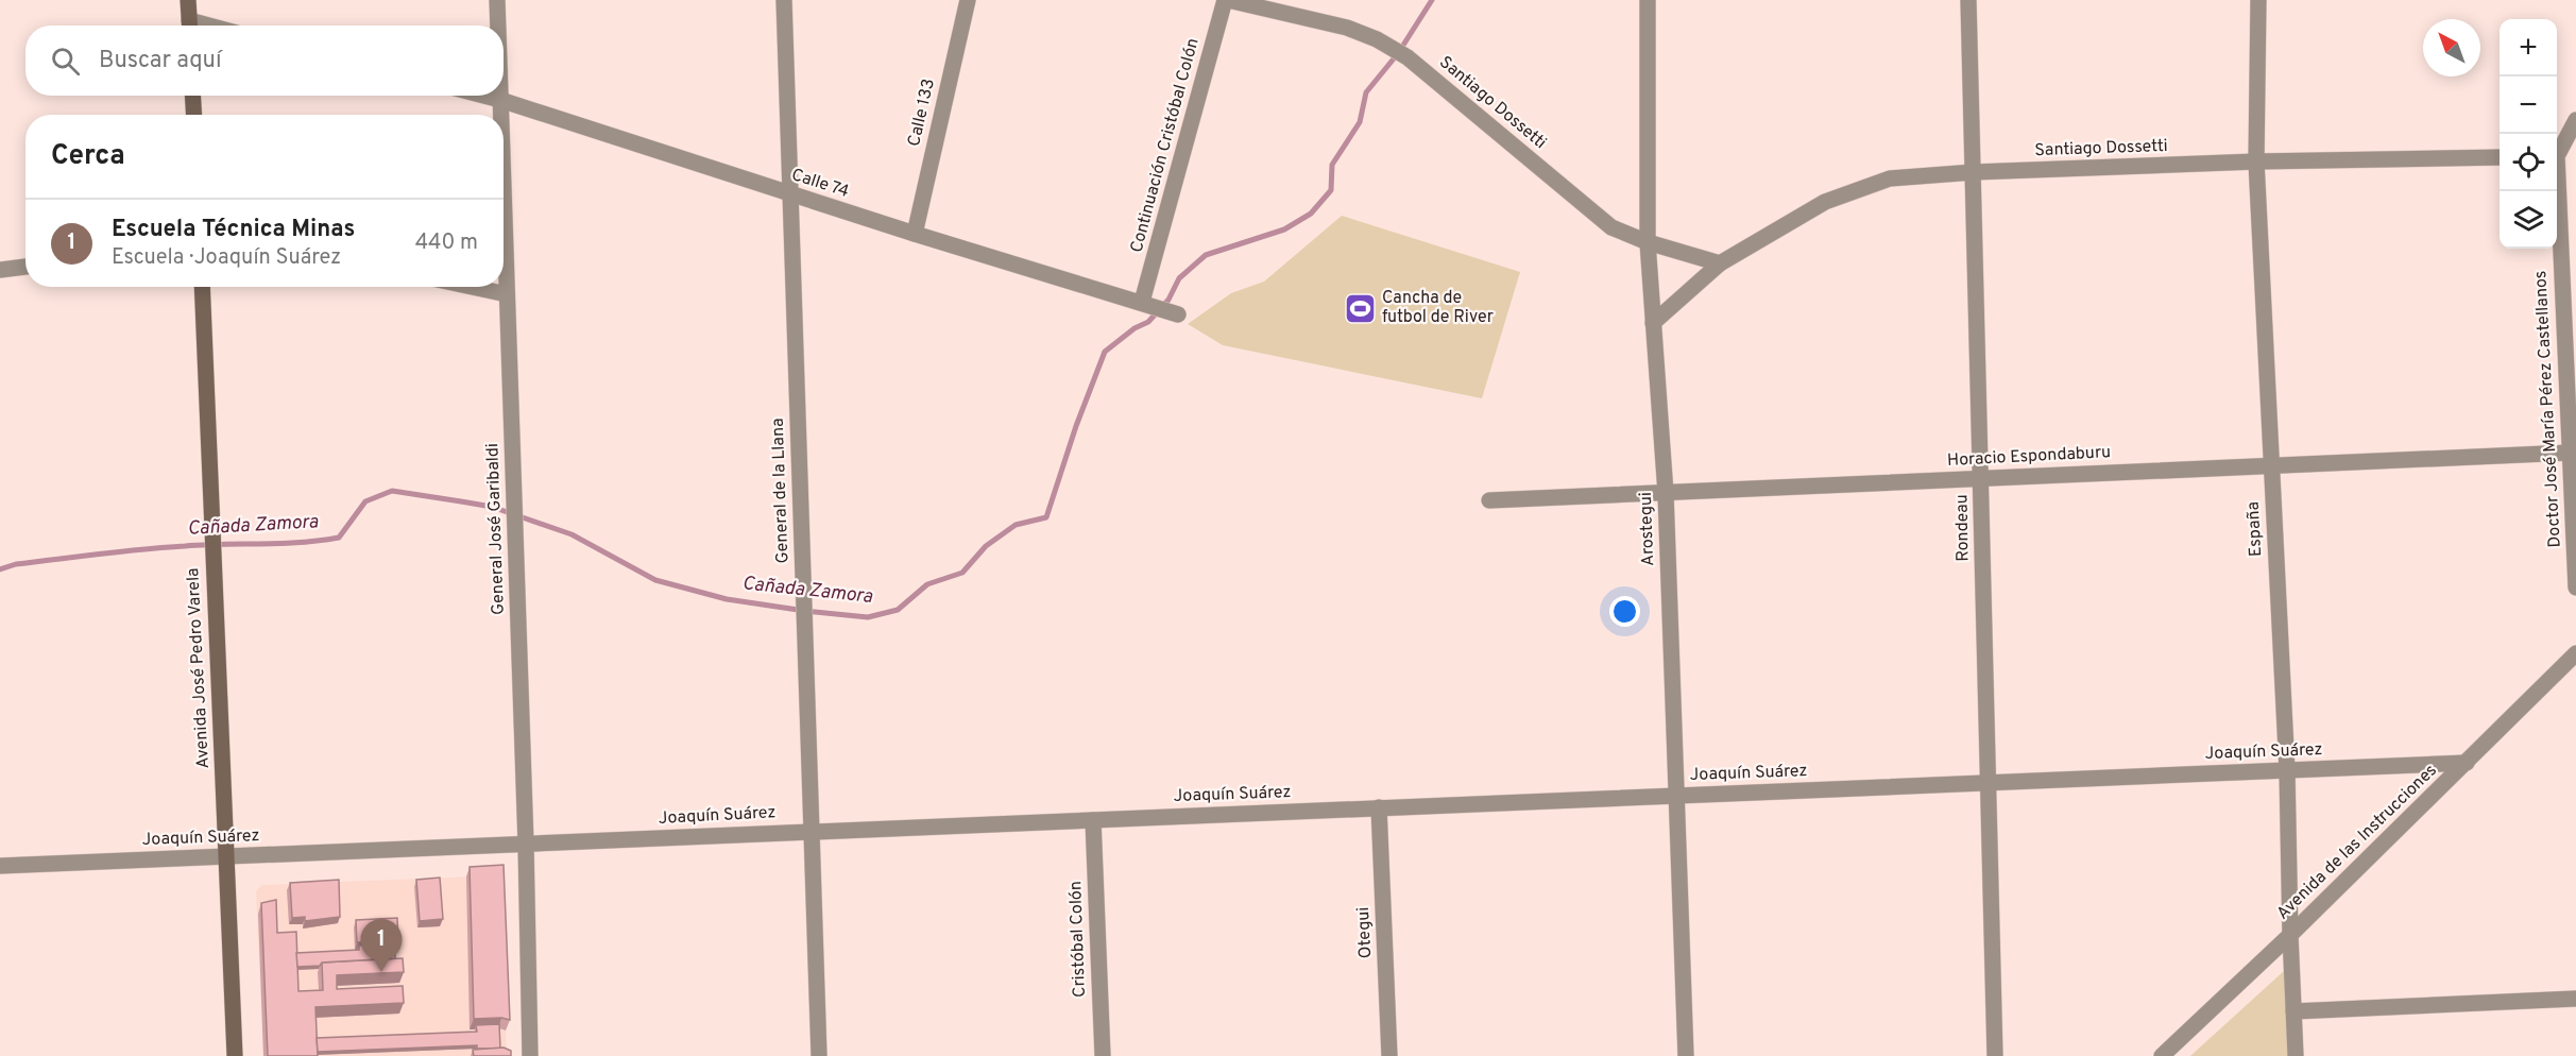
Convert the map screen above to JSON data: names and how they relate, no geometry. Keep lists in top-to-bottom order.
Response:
{
  "streets": {
    "street": [
      "Santiago Dossetti",
      "Calle 133",
      "Continuación Cristóbal Colón",
      "Calle 74",
      "Doctor José María Pérez Castellanos",
      "Horacio Espondaburu",
      "General de la Llana",
      "Rondeau",
      "General José Garibaldi",
      "Arostegui",
      "España",
      "Avenida José Pedro Varela",
      "Joaquín Suárez",
      "Avenida de las Instrucciones",
      "Otegui",
      "Cristóbal Colón"
    ]
  },
  "crossings": [
    ["Santiago Dossetti", "Continuación Cristóbal Colón"],
    ["Santiago Dossetti", "Rondeau"],
    ["Santiago Dossetti", "Arostegui"],
    ["Santiago Dossetti", "España"],
    ["Calle 133", "Calle 74"],
    ["Continuación Cristóbal Colón", "Calle 74"],
    ["Calle 74", "General de la Llana"],
    ["Calle 74", "General José Garibaldi"],
    ["Doctor José María Pérez Castellanos", "Horacio Espondaburu"],
    ["Horacio Espondaburu", "Rondeau"],
    ["Horacio Espondaburu", "Arostegui"],
    ["Horacio Espondaburu", "España"],
    ["General de la Llana", "Joaquín Suárez"],
    ["Rondeau", "Joaquín Suárez"],
    ["General José Garibaldi", "Joaquín Suárez"],
    ["Arostegui", "Joaquín Suárez"],
    ["España", "Joaquín Suárez"],
    ["España", "Avenida de las Instrucciones"],
    ["Avenida José Pedro Varela", "Joaquín Suárez"],
    ["Joaquín Suárez", "Avenida de las Instrucciones"],
    ["Joaquín Suárez", "Otegui"],
    ["Joaquín Suárez", "Cristóbal Colón"]
  ],
  "water": ["Cañada Zamora"],
  "places": {
    "sports": ["Cancha de futbol de River"]
  },
  "north": "top left",
  "page": {
    "map_buttons": ["+", "−"],
    "search": "Buscar aquí",
    "heading": "Cerca",
    "list": [
      {
        "mark": "1",
        "name": "Escuela Técnica Minas",
        "note": "Escuela · Joaquín Suárez",
        "value": "440 m"
      }
    ],
    "pins": "1"
  }
}
